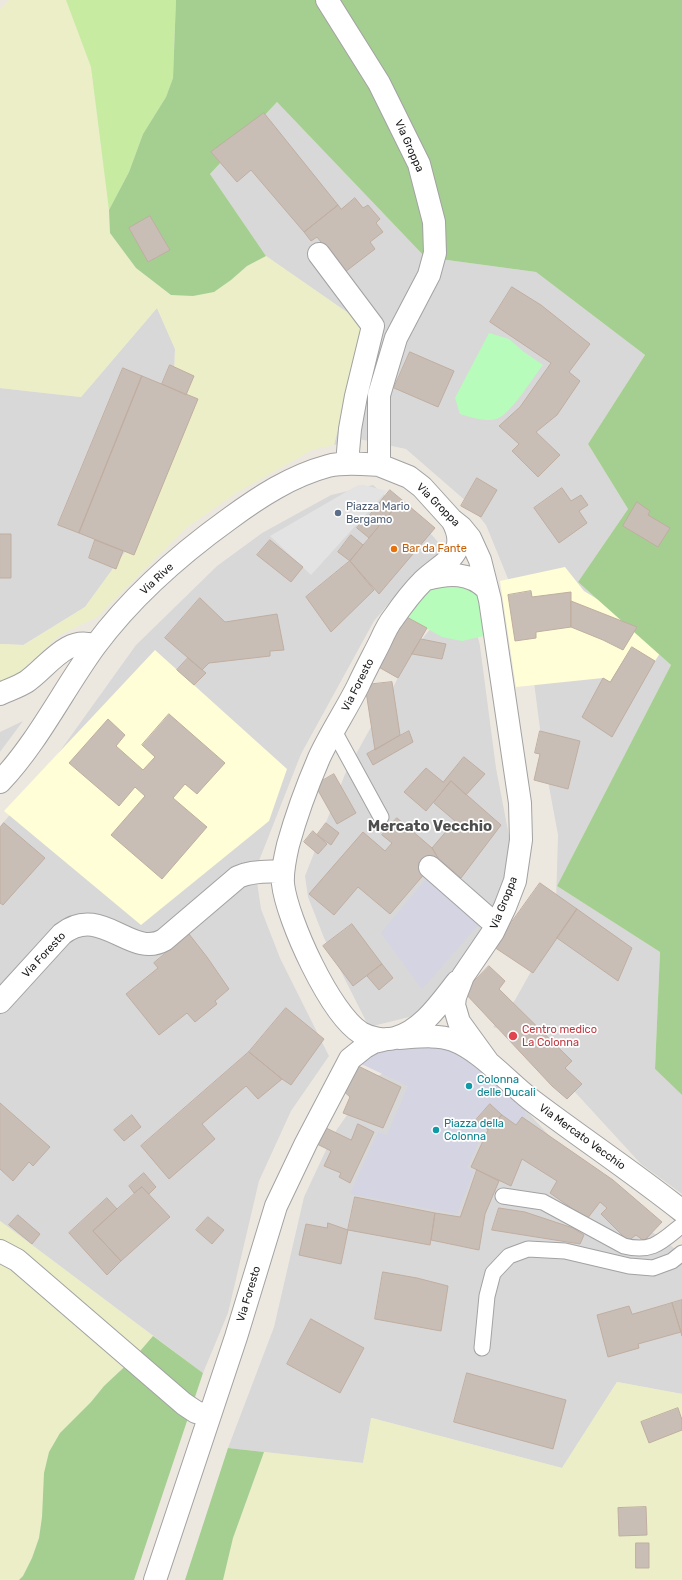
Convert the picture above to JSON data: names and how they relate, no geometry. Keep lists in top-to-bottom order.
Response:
{
  "streets": {
    "street": [
      "Via Groppa",
      "Via Rive",
      "Via Foresto",
      "Via Mercato Vecchio"
    ]
  },
  "crossings": [
    ["Via Groppa", "Via Rive"],
    ["Via Groppa", "Via Foresto"],
    ["Via Groppa", "Via Mercato Vecchio"],
    ["Via Foresto", "Via Mercato Vecchio"]
  ],
  "districts": ["Mercato Vecchio"],
  "places": [
    "Piazza Mario Bergamo",
    "Bar da Fante",
    "Centro medico La Colonna",
    "Colonna delle Ducali",
    "Piazza della Colonna"
  ]
}
